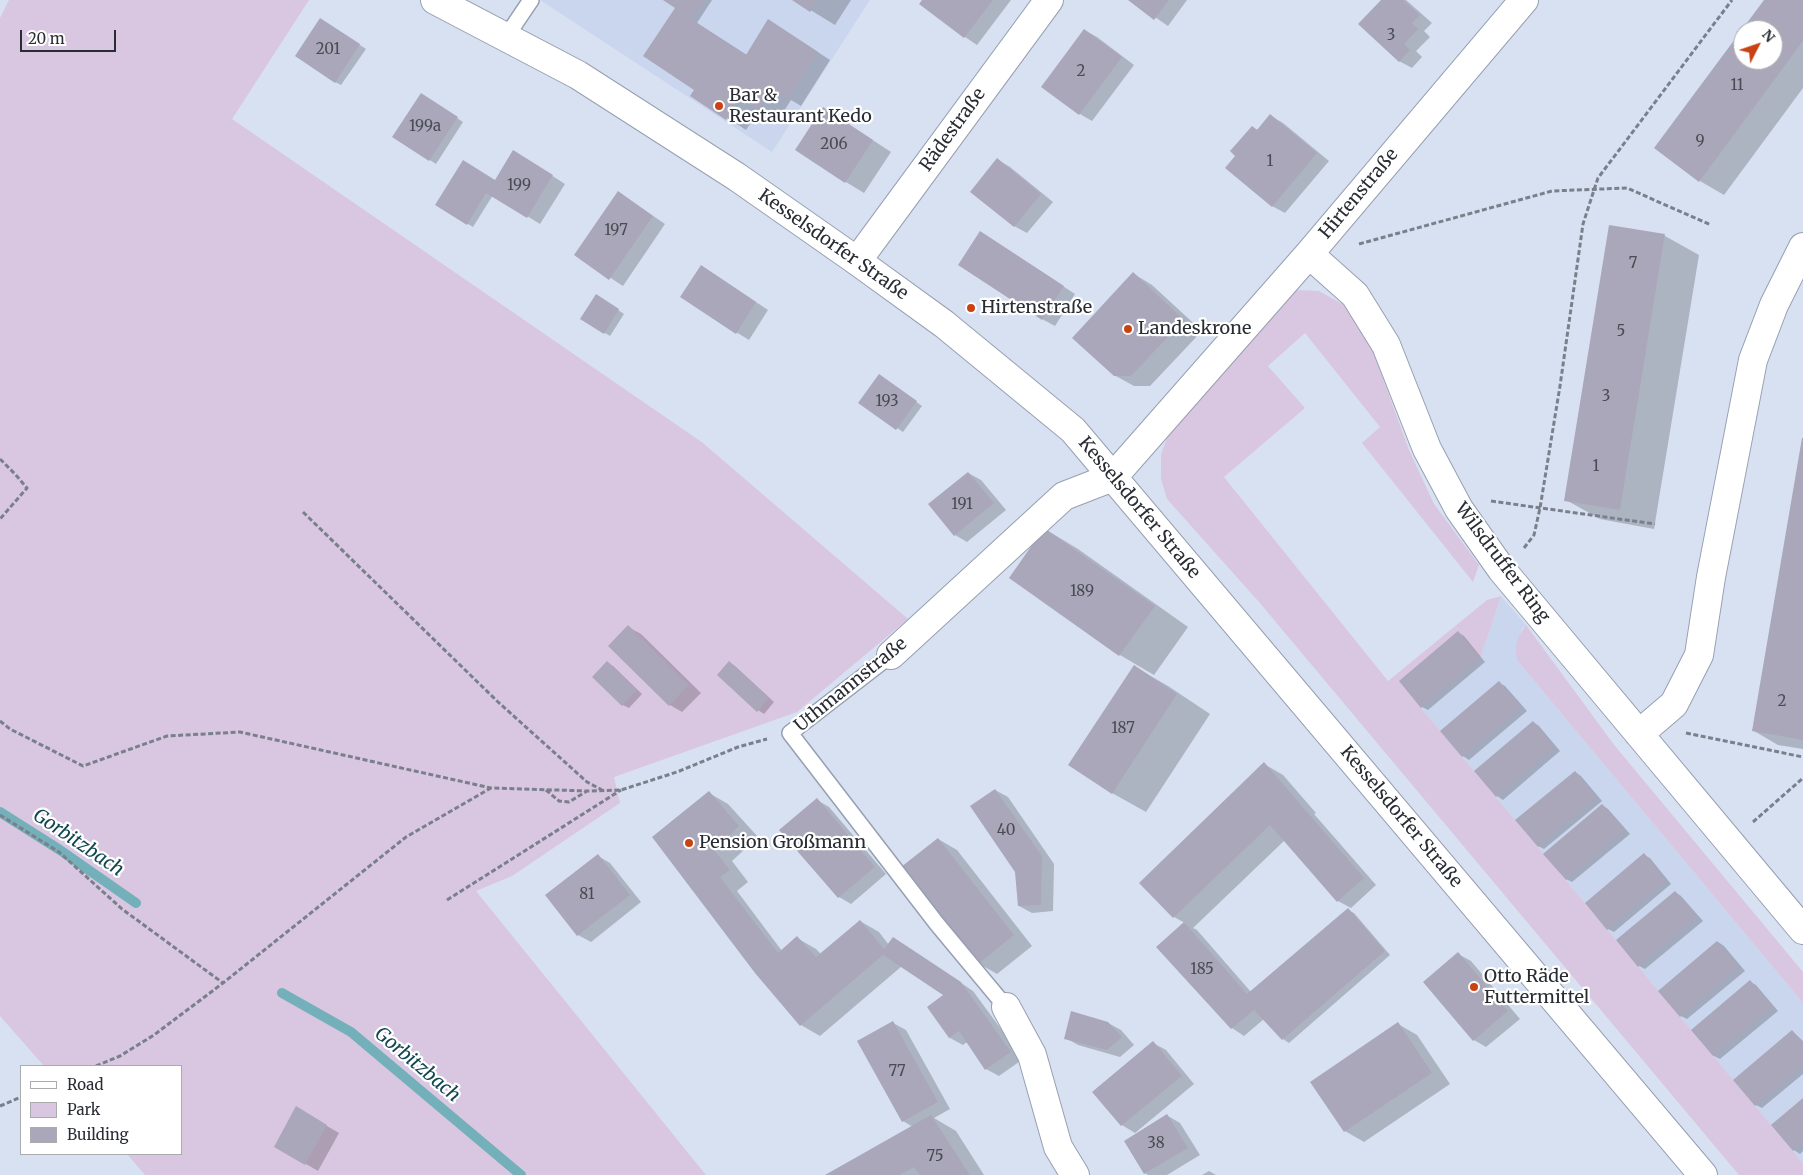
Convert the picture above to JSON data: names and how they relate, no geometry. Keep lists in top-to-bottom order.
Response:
{
  "streets": {
    "street": [
      "Rädestraße",
      "Hirtenstraße",
      "Kesselsdorfer Straße",
      "Wilsdruffer Ring",
      "Uthmannstraße"
    ]
  },
  "crossings": [
    ["Rädestraße", "Kesselsdorfer Straße"],
    ["Hirtenstraße", "Kesselsdorfer Straße"],
    ["Hirtenstraße", "Wilsdruffer Ring"],
    ["Hirtenstraße", "Uthmannstraße"],
    ["Kesselsdorfer Straße", "Uthmannstraße"]
  ],
  "water": ["Gorbitzbach"],
  "places": [
    "Bar & Restaurant Kedo",
    "Hirtenstraße",
    "Landeskrone",
    "Pension Großmann",
    "Otto Räde Futtermittel"
  ],
  "house_numbers": [
    "3",
    "201",
    "2",
    "11",
    "199a",
    "9",
    "206",
    "1",
    "199",
    "197",
    "7",
    "5",
    "3",
    "193",
    "1",
    "191",
    "189",
    "2",
    "187",
    "40",
    "81",
    "185",
    "77",
    "38",
    "75"
  ],
  "legend": ["Road", "Park", "Building"],
  "scale_bar": "20 m",
  "north": "top right"
}
